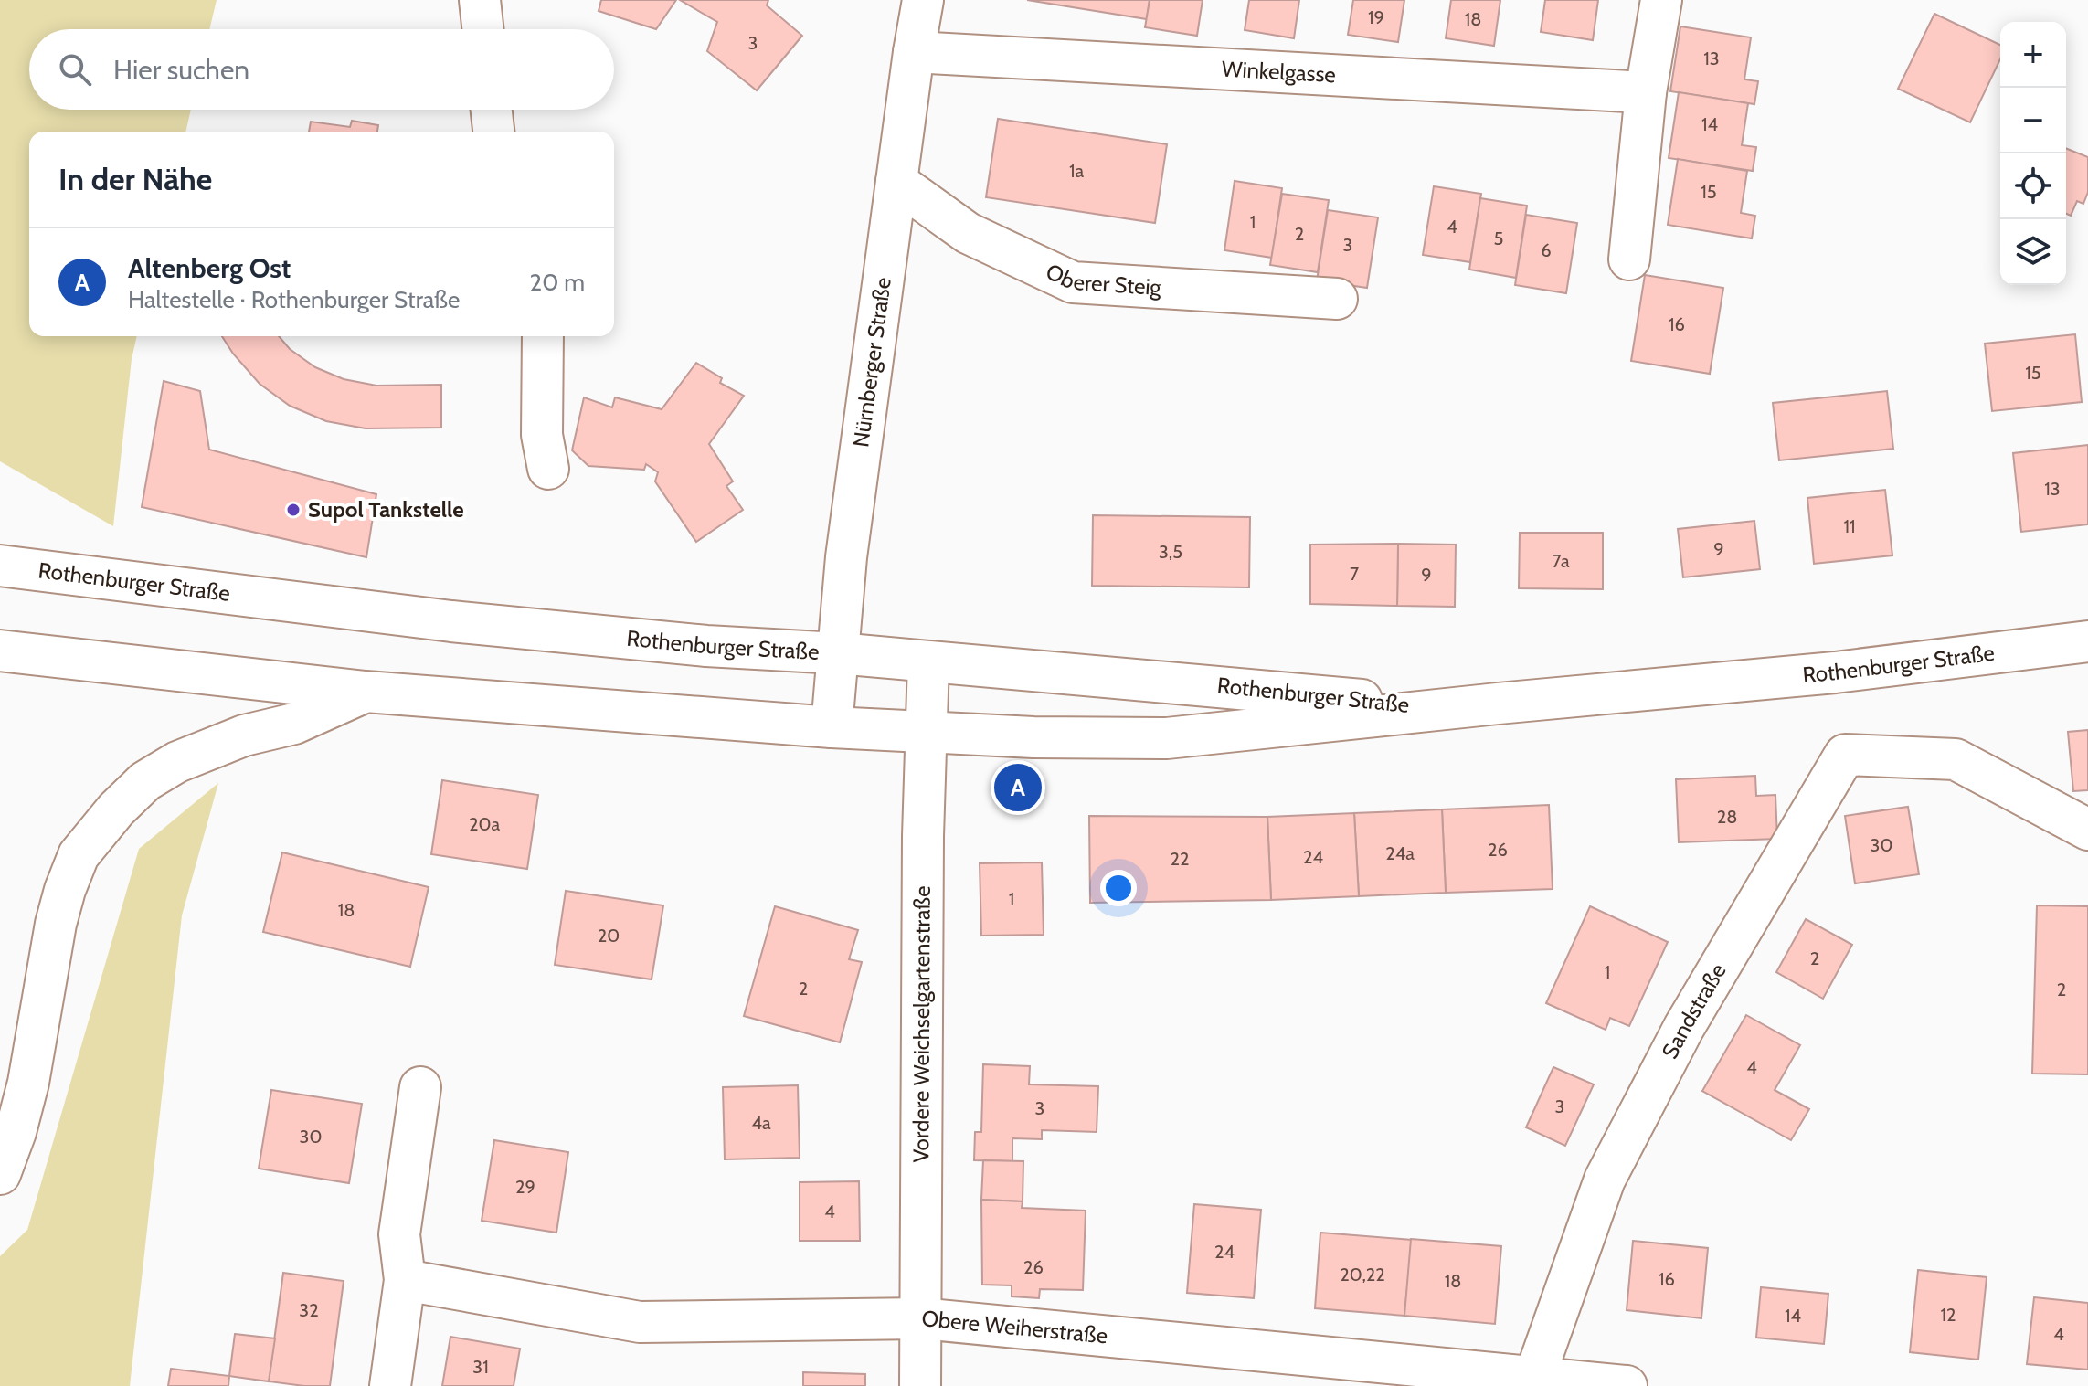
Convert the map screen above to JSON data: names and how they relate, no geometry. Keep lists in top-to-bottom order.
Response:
{
  "streets": {
    "street": [
      "Winkelgasse",
      "Oberer Steig",
      "Nürnberger Straße",
      "Rothenburger Straße",
      "Sandstraße",
      "Vordere Weichselgartenstraße",
      "Obere Weiherstraße"
    ]
  },
  "crossings": [
    ["Winkelgasse", "Nürnberger Straße"],
    ["Oberer Steig", "Nürnberger Straße"],
    ["Nürnberger Straße", "Rothenburger Straße"],
    ["Rothenburger Straße", "Vordere Weichselgartenstraße"],
    ["Sandstraße", "Obere Weiherstraße"],
    ["Vordere Weichselgartenstraße", "Obere Weiherstraße"]
  ],
  "places": ["Supol Tankstelle"],
  "house_numbers": [
    "19",
    "18",
    "3",
    "13",
    "14",
    "1a",
    "15",
    "1",
    "4",
    "2",
    "5",
    "3",
    "6",
    "16",
    "15",
    "13",
    "11",
    "9",
    "3,5",
    "7a",
    "7",
    "9",
    "28",
    "20a",
    "30",
    "26",
    "24a",
    "24",
    "22",
    "1",
    "18",
    "20",
    "2",
    "1",
    "2",
    "2",
    "4",
    "3",
    "3",
    "4a",
    "30",
    "29",
    "4",
    "24",
    "26",
    "20,22",
    "16",
    "18",
    "32",
    "12",
    "14",
    "4",
    "31"
  ],
  "page": {
    "map_buttons": ["+", "−"],
    "search": "Hier suchen",
    "heading": "In der Nähe",
    "list": [
      {
        "mark": "A",
        "name": "Altenberg Ost",
        "note": "Haltestelle · Rothenburger Straße",
        "value": "20 m"
      }
    ],
    "pins": "A"
  }
}
